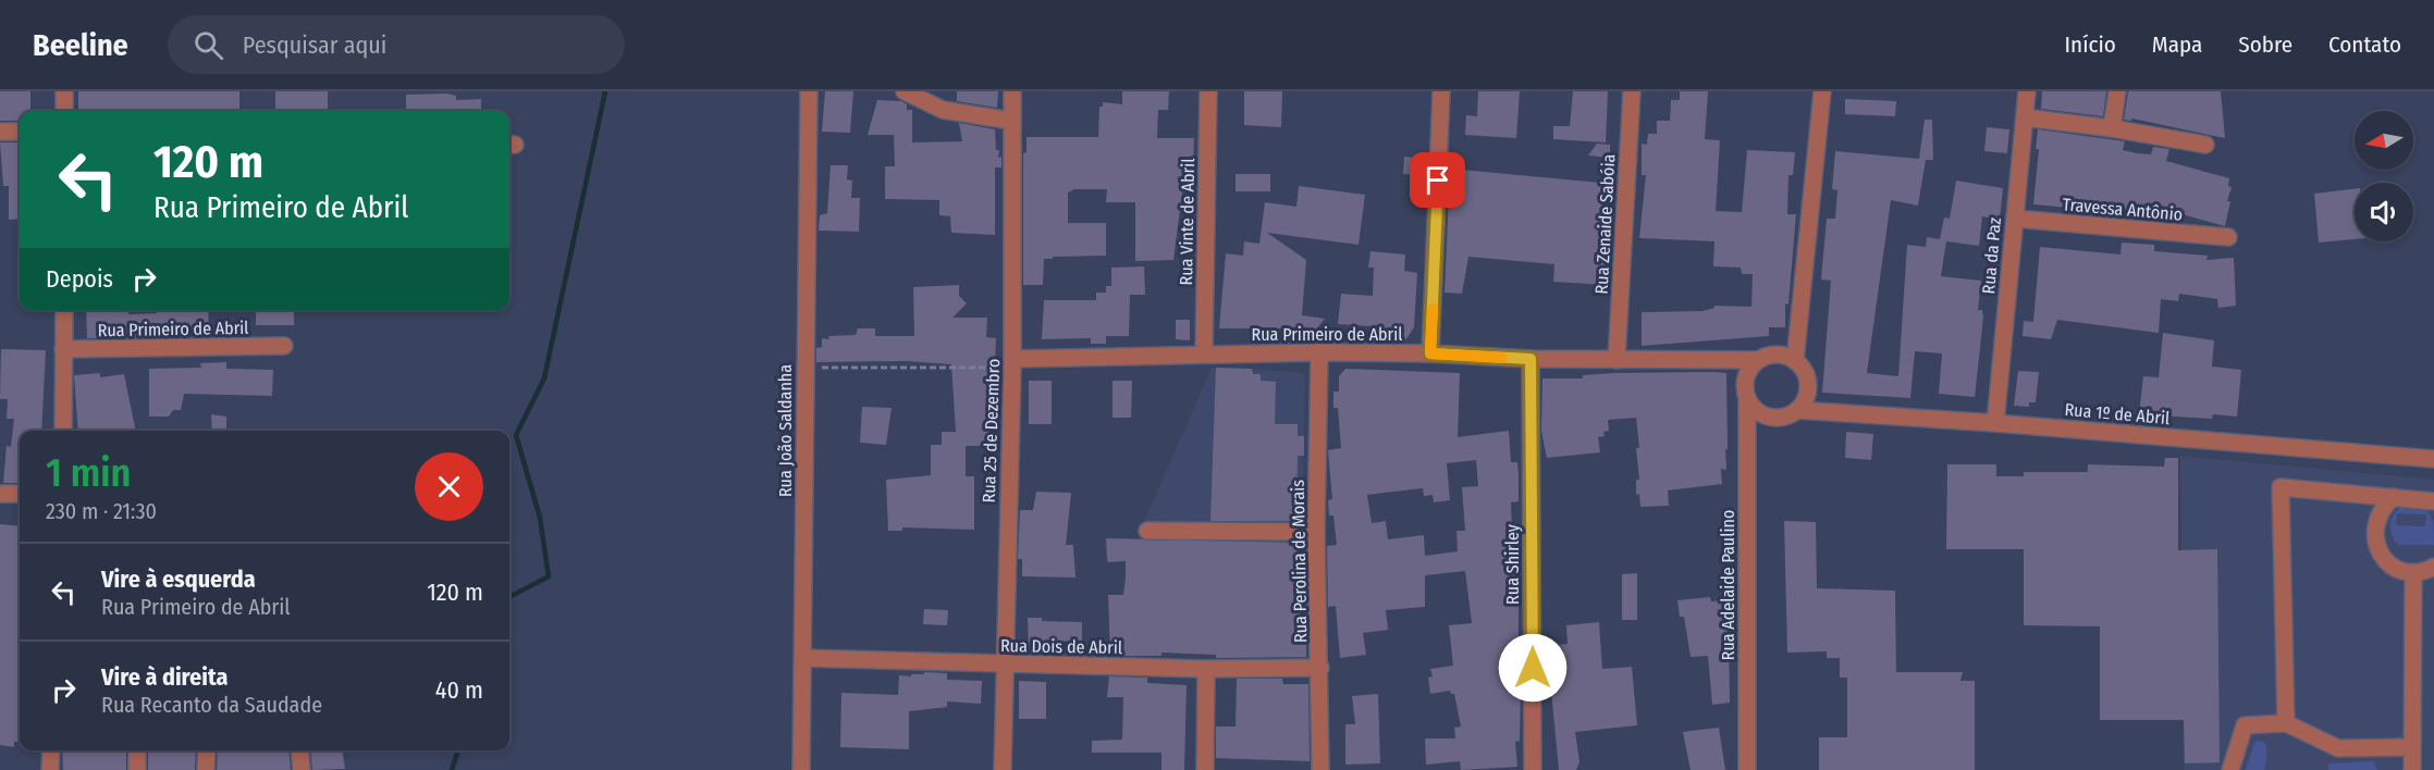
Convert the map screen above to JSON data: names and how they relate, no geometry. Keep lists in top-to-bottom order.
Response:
{
  "streets": {
    "street": [
      "Travessa Antônio",
      "Rua Vinte de Abril",
      "Rua Zenaide Sabóia",
      "Rua da Paz",
      "Rua Primeiro de Abril",
      "Rua 1º de Abril",
      "Rua João Saldanha",
      "Rua 25 de Dezembro",
      "Rua Perolina de Morais",
      "Rua Shirley",
      "Rua Adelaide Paulino",
      "Rua Dois de Abril"
    ]
  },
  "crossings": [
    ["Travessa Antônio", "Rua da Paz"],
    ["Rua Vinte de Abril", "Rua Primeiro de Abril"],
    ["Rua Zenaide Sabóia", "Rua Primeiro de Abril"],
    ["Rua da Paz", "Rua 1º de Abril"],
    ["Rua Primeiro de Abril", "Rua 1º de Abril"],
    ["Rua Primeiro de Abril", "Rua 25 de Dezembro"],
    ["Rua Primeiro de Abril", "Rua Perolina de Morais"],
    ["Rua Primeiro de Abril", "Rua Shirley"],
    ["Rua Primeiro de Abril", "Rua Adelaide Paulino"],
    ["Rua 1º de Abril", "Rua Adelaide Paulino"],
    ["Rua João Saldanha", "Rua Dois de Abril"],
    ["Rua 25 de Dezembro", "Rua Dois de Abril"],
    ["Rua Perolina de Morais", "Rua Dois de Abril"]
  ],
  "north": "left",
  "page": {
    "header": "Beeline",
    "search": "Pesquisar aqui",
    "nav": [
      "Início",
      "Mapa",
      "Sobre",
      "Contato"
    ],
    "turn": ["120 m", "Rua Primeiro de Abril"],
    "then": "Depois",
    "heading": ["1 min", "230 m · 21:30"],
    "list": [
      {
        "name": "Vire à esquerda",
        "note": "Rua Primeiro de Abril",
        "value": "120 m"
      },
      {
        "name": "Vire à direita",
        "note": "Rua Recanto da Saudade",
        "value": "40 m"
      }
    ]
  }
}
